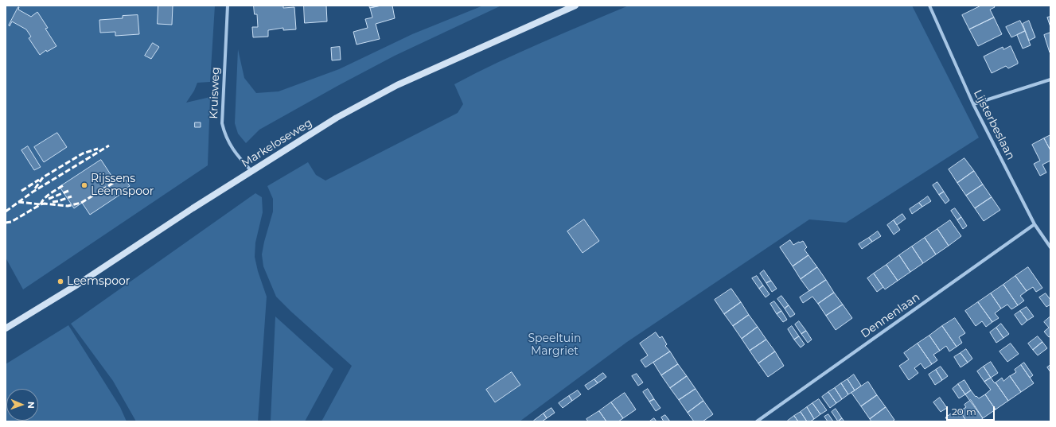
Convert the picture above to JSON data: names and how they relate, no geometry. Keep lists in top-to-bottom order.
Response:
{
  "streets": {
    "main road": ["Markeloseweg"],
    "street": ["Kruisweg", "Lijsterbeslaan", "Dennenlaan"]
  },
  "crossings": [
    ["Kruisweg", "Markeloseweg"],
    ["Lijsterbeslaan", "Dennenlaan"]
  ],
  "parks": ["Speeltuin Margriet"],
  "places": ["Rijssens Leemspoor", "Leemspoor"],
  "scale_bar": "20 m",
  "north": "right"
}
